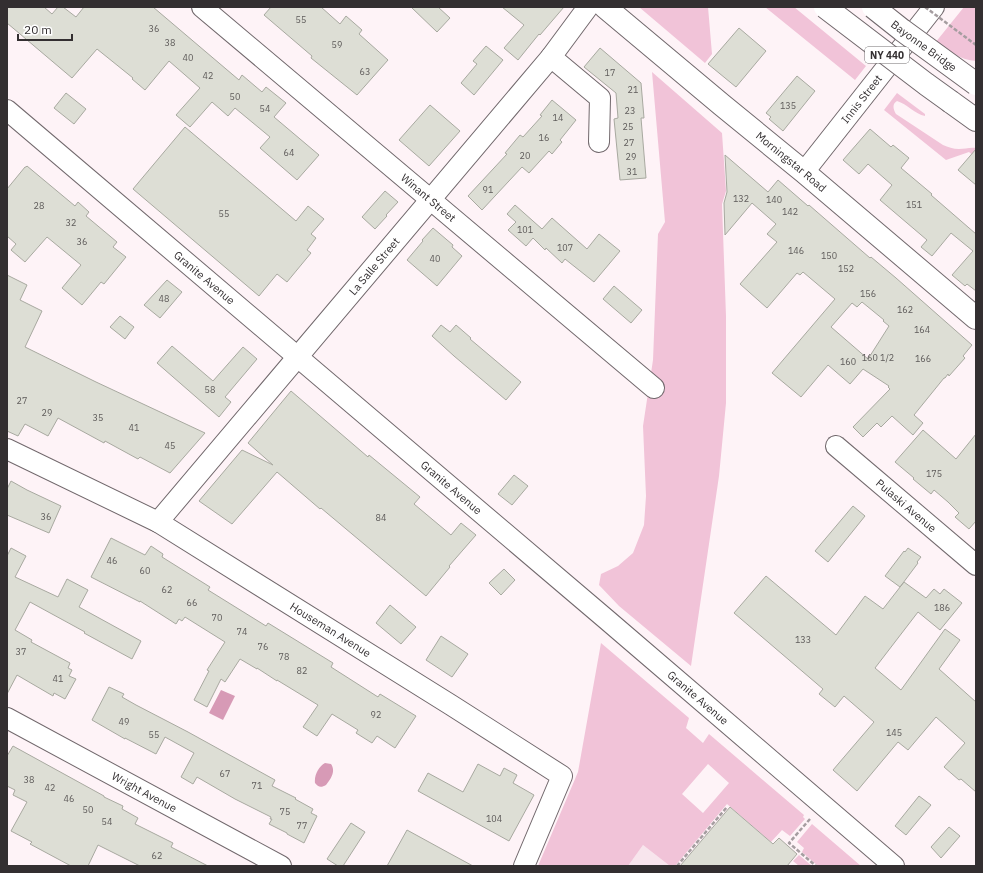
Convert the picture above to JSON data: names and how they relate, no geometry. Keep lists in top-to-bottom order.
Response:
{
  "streets": {
    "main road": ["Bayonne Bridge", "NY 440", "Morningstar Road"],
    "street": [
      "Innis Street",
      "Winant Street",
      "La Salle Street",
      "Granite Avenue",
      "Pulaski Avenue",
      "Houseman Avenue",
      "Wright Avenue"
    ]
  },
  "crossings": [
    ["Innis Street", "Morningstar Road"],
    ["Winant Street", "La Salle Street"],
    ["La Salle Street", "Granite Avenue"],
    ["La Salle Street", "Houseman Avenue"]
  ],
  "house_numbers": [
    "55",
    "36",
    "38",
    "59",
    "40",
    "63",
    "17",
    "42",
    "21",
    "50",
    "135",
    "54",
    "23",
    "14",
    "25",
    "16",
    "27",
    "64",
    "20",
    "29",
    "31",
    "91",
    "132",
    "140",
    "151",
    "28",
    "142",
    "55",
    "32",
    "101",
    "36",
    "107",
    "146",
    "150",
    "40",
    "152",
    "156",
    "48",
    "162",
    "164",
    "160 1/2",
    "166",
    "160",
    "58",
    "27",
    "29",
    "35",
    "41",
    "45",
    "175",
    "36",
    "84",
    "46",
    "60",
    "62",
    "66",
    "186",
    "70",
    "74",
    "133",
    "76",
    "37",
    "78",
    "82",
    "41",
    "92",
    "49",
    "145",
    "55",
    "67",
    "38",
    "71",
    "42",
    "46",
    "50",
    "75",
    "104",
    "54",
    "77",
    "62"
  ],
  "scale_bar": "20 m"
}
